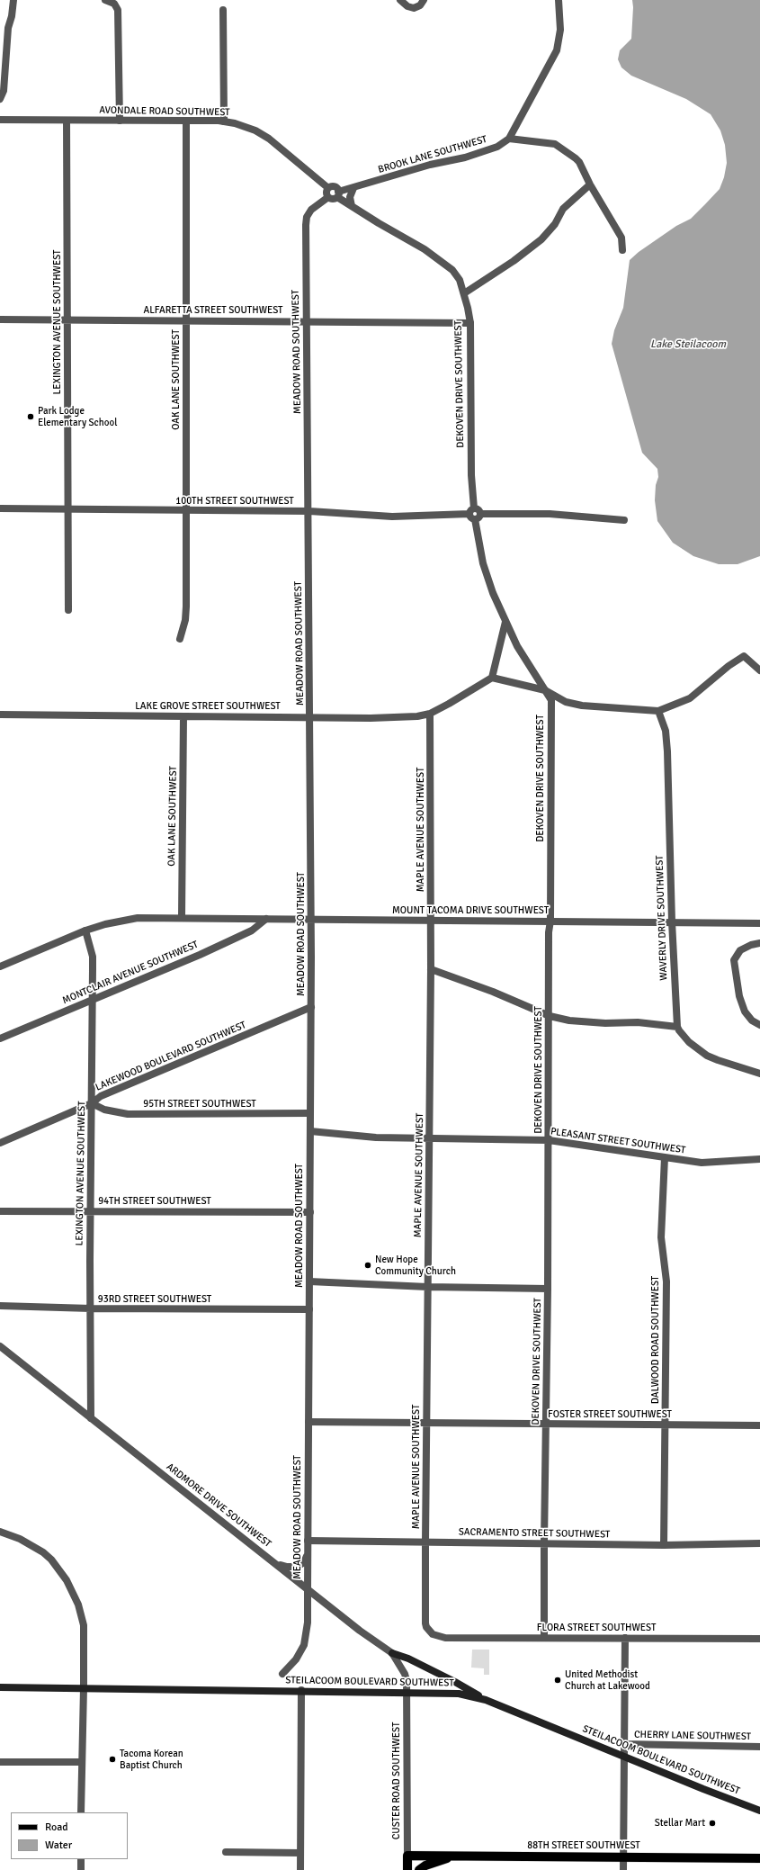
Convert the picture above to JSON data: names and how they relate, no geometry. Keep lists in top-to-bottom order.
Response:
{
  "streets": {
    "main road": ["STEILACOOM BOULEVARD SOUTHWEST", "CUSTER ROAD SOUTHWEST", "88TH STREET SOUTHWEST"],
    "street": [
      "AVONDALE ROAD SOUTHWEST",
      "BROOK LANE SOUTHWEST",
      "ALFARETTA STREET SOUTHWEST",
      "LEXINGTON AVENUE SOUTHWEST",
      "MEADOW ROAD SOUTHWEST",
      "OAK LANE SOUTHWEST",
      "DEKOVEN DRIVE SOUTHWEST",
      "100TH STREET SOUTHWEST",
      "LAKE GROVE STREET SOUTHWEST",
      "MAPLE AVENUE SOUTHWEST",
      "MOUNT TACOMA DRIVE SOUTHWEST",
      "WAVERLY DRIVE SOUTHWEST",
      "MONTCLAIR AVENUE SOUTHWEST",
      "LAKEWOOD BOULEVARD SOUTHWEST",
      "95TH STREET SOUTHWEST",
      "PLEASANT STREET SOUTHWEST",
      "94TH STREET SOUTHWEST",
      "93RD STREET SOUTHWEST",
      "DALWOOD ROAD SOUTHWEST",
      "FOSTER STREET SOUTHWEST",
      "ARDMORE DRIVE SOUTHWEST",
      "SACRAMENTO STREET SOUTHWEST",
      "FLORA STREET SOUTHWEST",
      "CHERRY LANE SOUTHWEST"
    ]
  },
  "crossings": [
    ["AVONDALE ROAD SOUTHWEST", "BROOK LANE SOUTHWEST"],
    ["AVONDALE ROAD SOUTHWEST", "LEXINGTON AVENUE SOUTHWEST"],
    ["AVONDALE ROAD SOUTHWEST", "MEADOW ROAD SOUTHWEST"],
    ["AVONDALE ROAD SOUTHWEST", "OAK LANE SOUTHWEST"],
    ["AVONDALE ROAD SOUTHWEST", "DEKOVEN DRIVE SOUTHWEST"],
    ["BROOK LANE SOUTHWEST", "MEADOW ROAD SOUTHWEST"],
    ["BROOK LANE SOUTHWEST", "DEKOVEN DRIVE SOUTHWEST"],
    ["ALFARETTA STREET SOUTHWEST", "LEXINGTON AVENUE SOUTHWEST"],
    ["ALFARETTA STREET SOUTHWEST", "MEADOW ROAD SOUTHWEST"],
    ["ALFARETTA STREET SOUTHWEST", "OAK LANE SOUTHWEST"],
    ["ALFARETTA STREET SOUTHWEST", "DEKOVEN DRIVE SOUTHWEST"],
    ["LEXINGTON AVENUE SOUTHWEST", "100TH STREET SOUTHWEST"],
    ["LEXINGTON AVENUE SOUTHWEST", "MOUNT TACOMA DRIVE SOUTHWEST"],
    ["LEXINGTON AVENUE SOUTHWEST", "MONTCLAIR AVENUE SOUTHWEST"],
    ["LEXINGTON AVENUE SOUTHWEST", "LAKEWOOD BOULEVARD SOUTHWEST"],
    ["LEXINGTON AVENUE SOUTHWEST", "95TH STREET SOUTHWEST"],
    ["LEXINGTON AVENUE SOUTHWEST", "94TH STREET SOUTHWEST"],
    ["LEXINGTON AVENUE SOUTHWEST", "93RD STREET SOUTHWEST"],
    ["LEXINGTON AVENUE SOUTHWEST", "ARDMORE DRIVE SOUTHWEST"],
    ["MEADOW ROAD SOUTHWEST", "DEKOVEN DRIVE SOUTHWEST"],
    ["MEADOW ROAD SOUTHWEST", "100TH STREET SOUTHWEST"],
    ["MEADOW ROAD SOUTHWEST", "LAKE GROVE STREET SOUTHWEST"],
    ["MEADOW ROAD SOUTHWEST", "MOUNT TACOMA DRIVE SOUTHWEST"],
    ["MEADOW ROAD SOUTHWEST", "LAKEWOOD BOULEVARD SOUTHWEST"],
    ["MEADOW ROAD SOUTHWEST", "95TH STREET SOUTHWEST"],
    ["MEADOW ROAD SOUTHWEST", "94TH STREET SOUTHWEST"],
    ["MEADOW ROAD SOUTHWEST", "93RD STREET SOUTHWEST"],
    ["MEADOW ROAD SOUTHWEST", "FOSTER STREET SOUTHWEST"],
    ["MEADOW ROAD SOUTHWEST", "ARDMORE DRIVE SOUTHWEST"],
    ["MEADOW ROAD SOUTHWEST", "SACRAMENTO STREET SOUTHWEST"],
    ["OAK LANE SOUTHWEST", "100TH STREET SOUTHWEST"],
    ["OAK LANE SOUTHWEST", "LAKE GROVE STREET SOUTHWEST"],
    ["OAK LANE SOUTHWEST", "MOUNT TACOMA DRIVE SOUTHWEST"],
    ["DEKOVEN DRIVE SOUTHWEST", "100TH STREET SOUTHWEST"],
    ["DEKOVEN DRIVE SOUTHWEST", "MOUNT TACOMA DRIVE SOUTHWEST"],
    ["DEKOVEN DRIVE SOUTHWEST", "PLEASANT STREET SOUTHWEST"],
    ["DEKOVEN DRIVE SOUTHWEST", "FOSTER STREET SOUTHWEST"],
    ["DEKOVEN DRIVE SOUTHWEST", "SACRAMENTO STREET SOUTHWEST"],
    ["DEKOVEN DRIVE SOUTHWEST", "FLORA STREET SOUTHWEST"],
    ["LAKE GROVE STREET SOUTHWEST", "MAPLE AVENUE SOUTHWEST"],
    ["MAPLE AVENUE SOUTHWEST", "MOUNT TACOMA DRIVE SOUTHWEST"],
    ["MAPLE AVENUE SOUTHWEST", "PLEASANT STREET SOUTHWEST"],
    ["MAPLE AVENUE SOUTHWEST", "FOSTER STREET SOUTHWEST"],
    ["MAPLE AVENUE SOUTHWEST", "SACRAMENTO STREET SOUTHWEST"],
    ["MAPLE AVENUE SOUTHWEST", "FLORA STREET SOUTHWEST"],
    ["MOUNT TACOMA DRIVE SOUTHWEST", "WAVERLY DRIVE SOUTHWEST"],
    ["MOUNT TACOMA DRIVE SOUTHWEST", "MONTCLAIR AVENUE SOUTHWEST"],
    ["LAKEWOOD BOULEVARD SOUTHWEST", "95TH STREET SOUTHWEST"],
    ["PLEASANT STREET SOUTHWEST", "DALWOOD ROAD SOUTHWEST"],
    ["DALWOOD ROAD SOUTHWEST", "FOSTER STREET SOUTHWEST"],
    ["DALWOOD ROAD SOUTHWEST", "SACRAMENTO STREET SOUTHWEST"],
    ["ARDMORE DRIVE SOUTHWEST", "STEILACOOM BOULEVARD SOUTHWEST"],
    ["ARDMORE DRIVE SOUTHWEST", "CUSTER ROAD SOUTHWEST"],
    ["STEILACOOM BOULEVARD SOUTHWEST", "CUSTER ROAD SOUTHWEST"],
    ["CUSTER ROAD SOUTHWEST", "88TH STREET SOUTHWEST"]
  ],
  "water": ["Lake Steilacoom"],
  "places": [
    "Park Lodge Elementary School",
    "New Hope Community Church",
    "United Methodist Church at Lakewood",
    "Tacoma Korean Baptist Church",
    "Stellar Mart"
  ],
  "legend": ["Road", "Water"]
}
